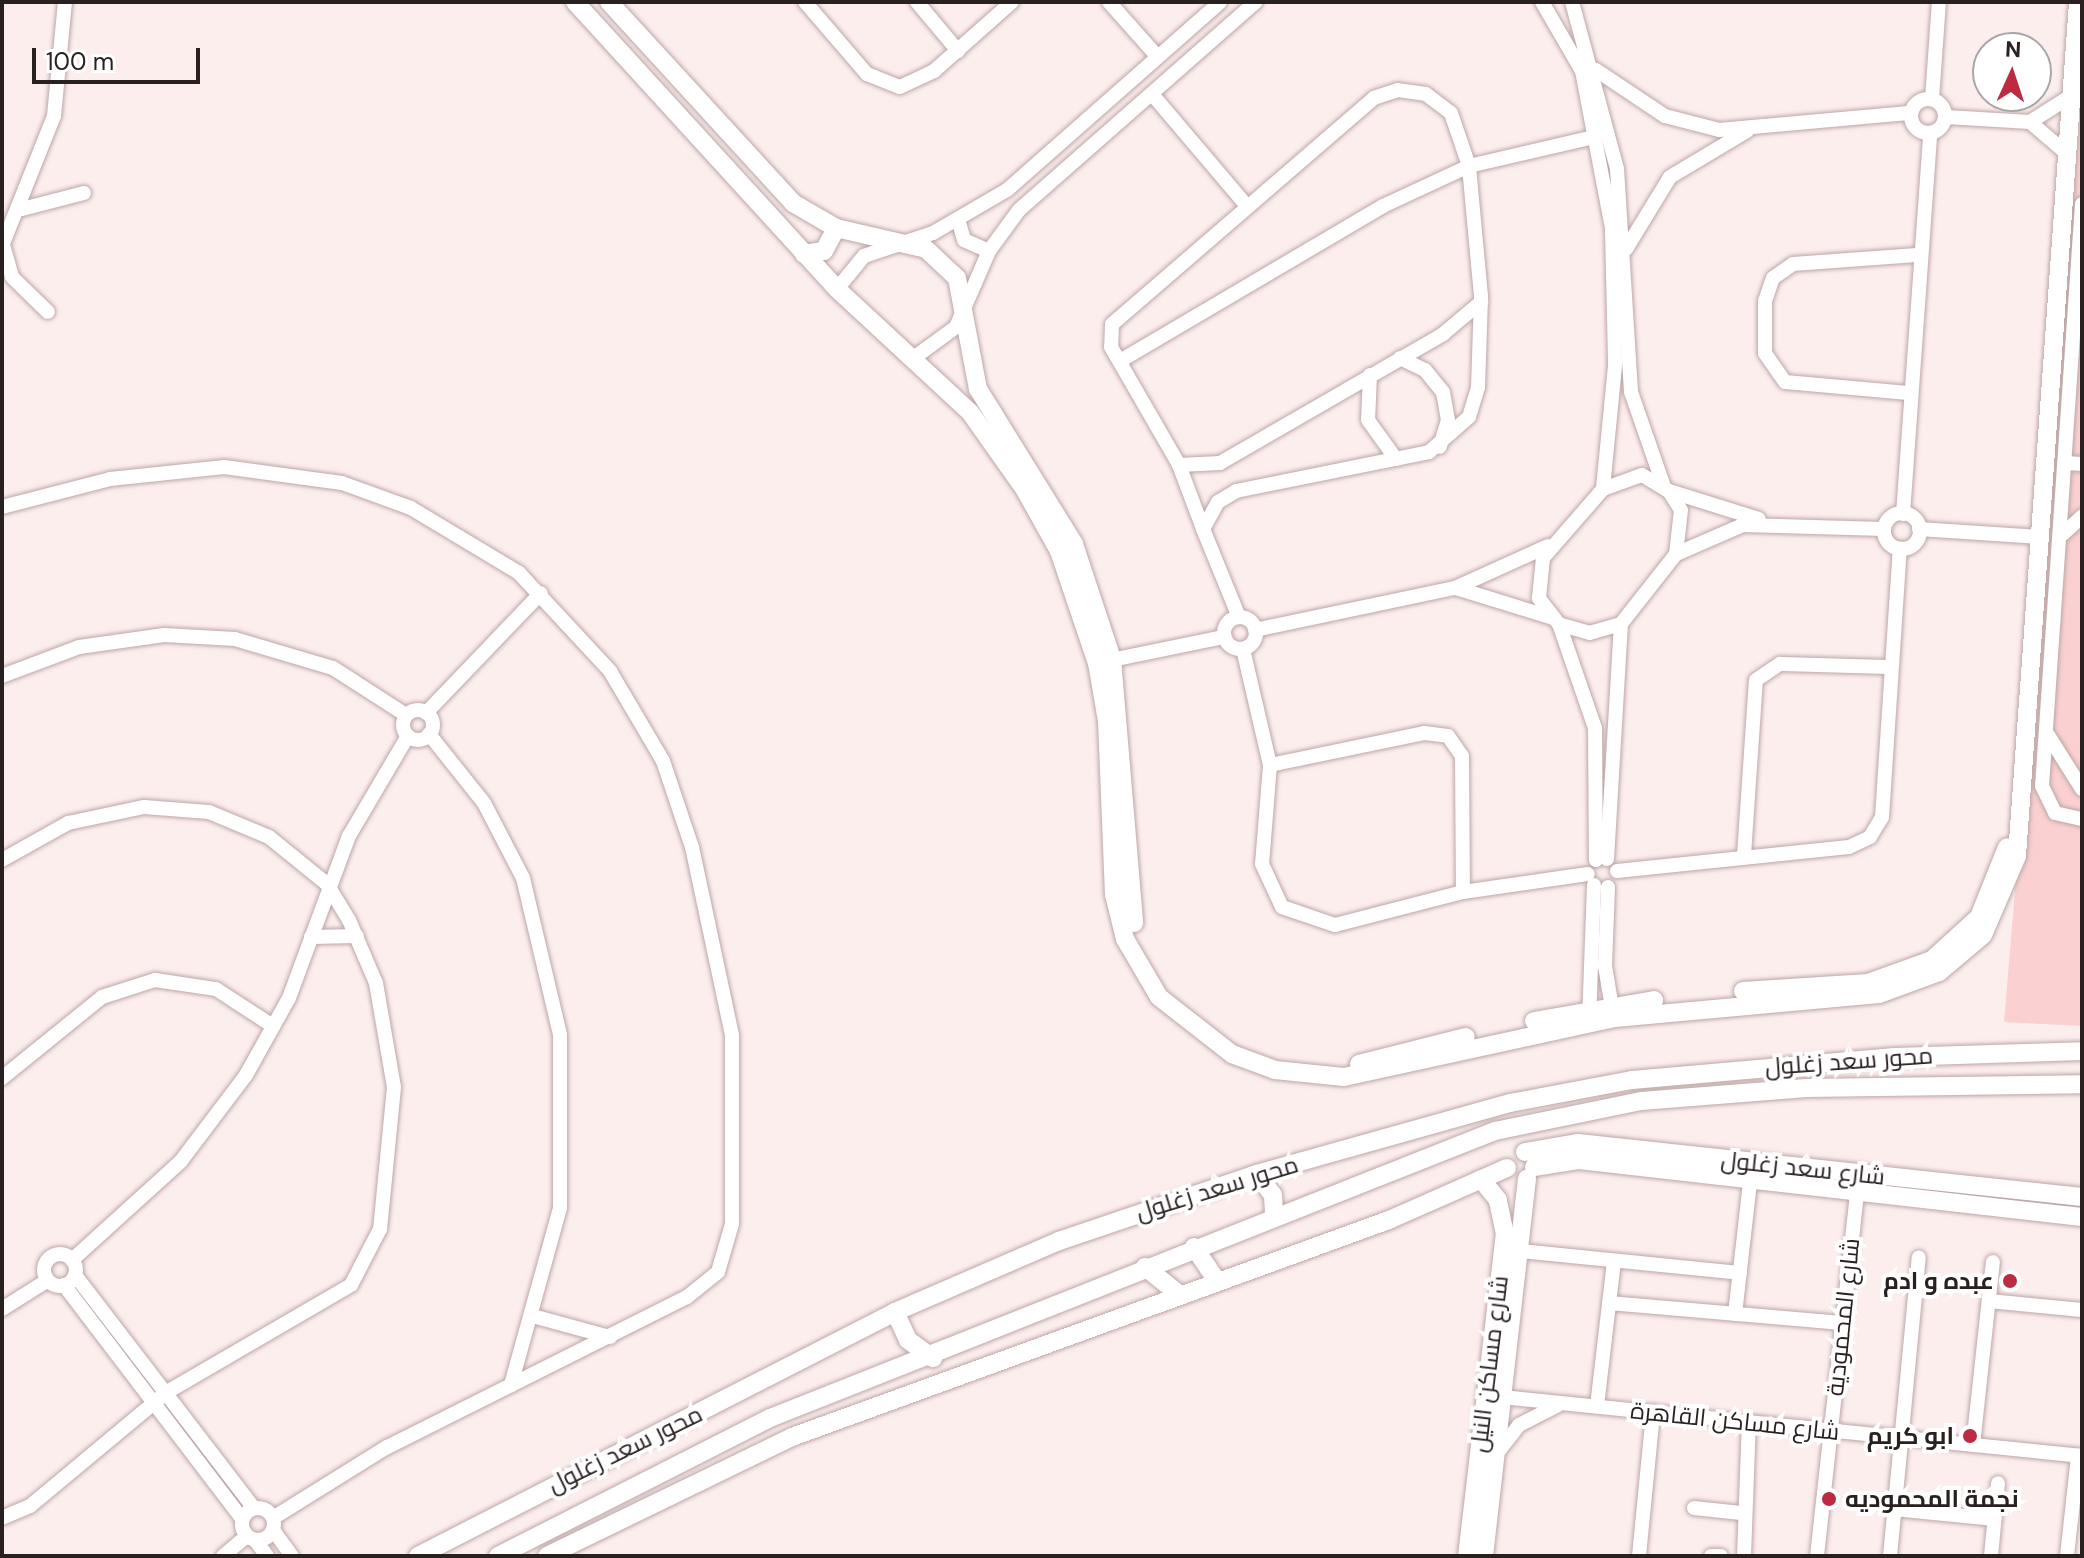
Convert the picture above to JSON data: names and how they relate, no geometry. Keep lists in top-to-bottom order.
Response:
{
  "streets": {
    "street": [
      "محور سعد زغلول",
      "شارع سعد زغلول",
      "شارع المحمودية",
      "شارع مساكن النيل",
      "شارع مساكن القاهرة"
    ]
  },
  "crossings": [
    ["شارع سعد زغلول", "شارع المحمودية"],
    ["شارع سعد زغلول", "شارع مساكن النيل"],
    ["شارع المحمودية", "شارع مساكن القاهرة"],
    ["شارع مساكن النيل", "شارع مساكن القاهرة"]
  ],
  "places": ["عبده و ادم", "ابو كريم", "نجمة المحموديه"],
  "scale_bar": "100 m",
  "north": "top"
}
